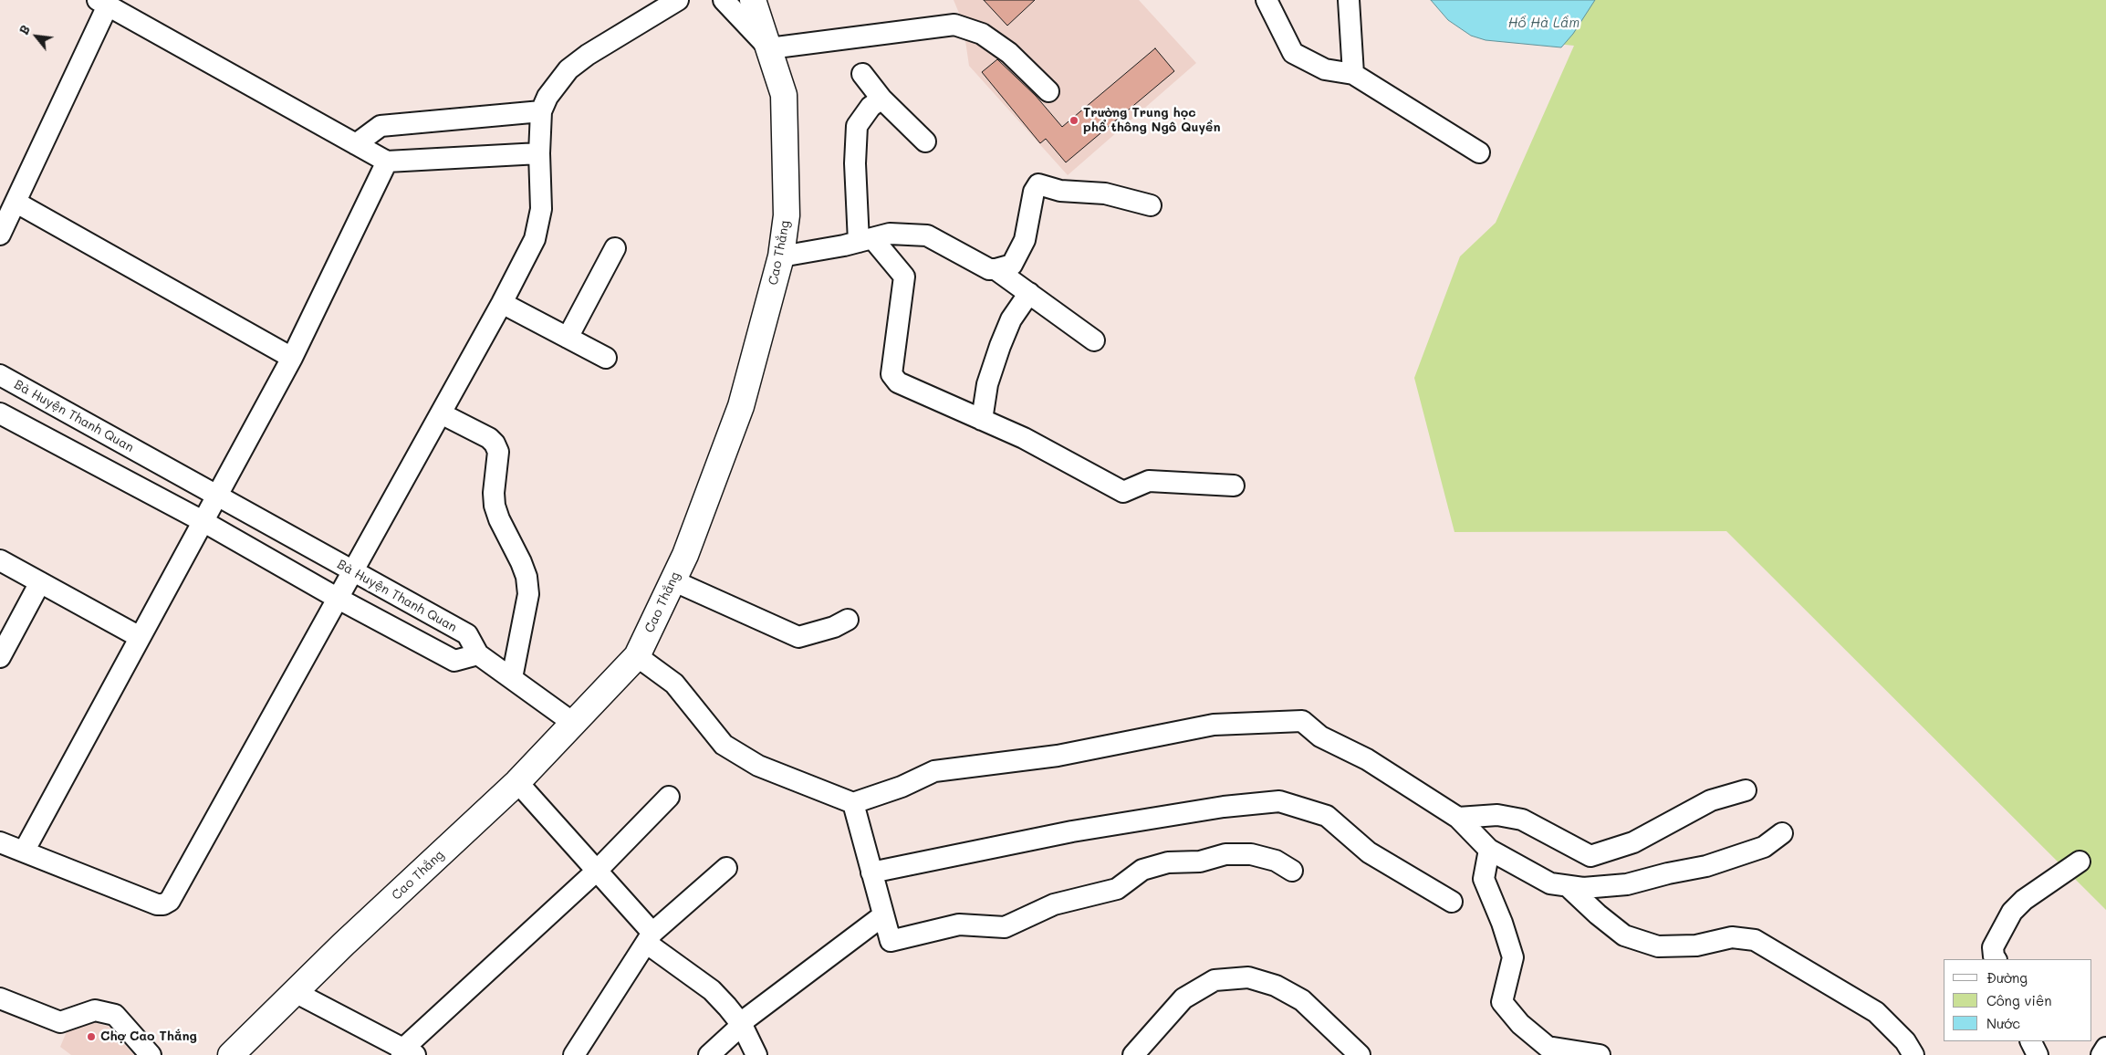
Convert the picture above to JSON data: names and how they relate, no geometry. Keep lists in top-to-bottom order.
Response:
{
  "streets": {
    "main road": ["Cao Thắng"],
    "street": ["Bà Huyện Thanh Quan"]
  },
  "water": ["Hồ Hà Lầm"],
  "places": ["Trường Trung học phổ thông Ngô Quyền", "Chợ Cao Thắng"],
  "legend": ["Đường", "Công viên", "Nước"],
  "north": "top left"
}
